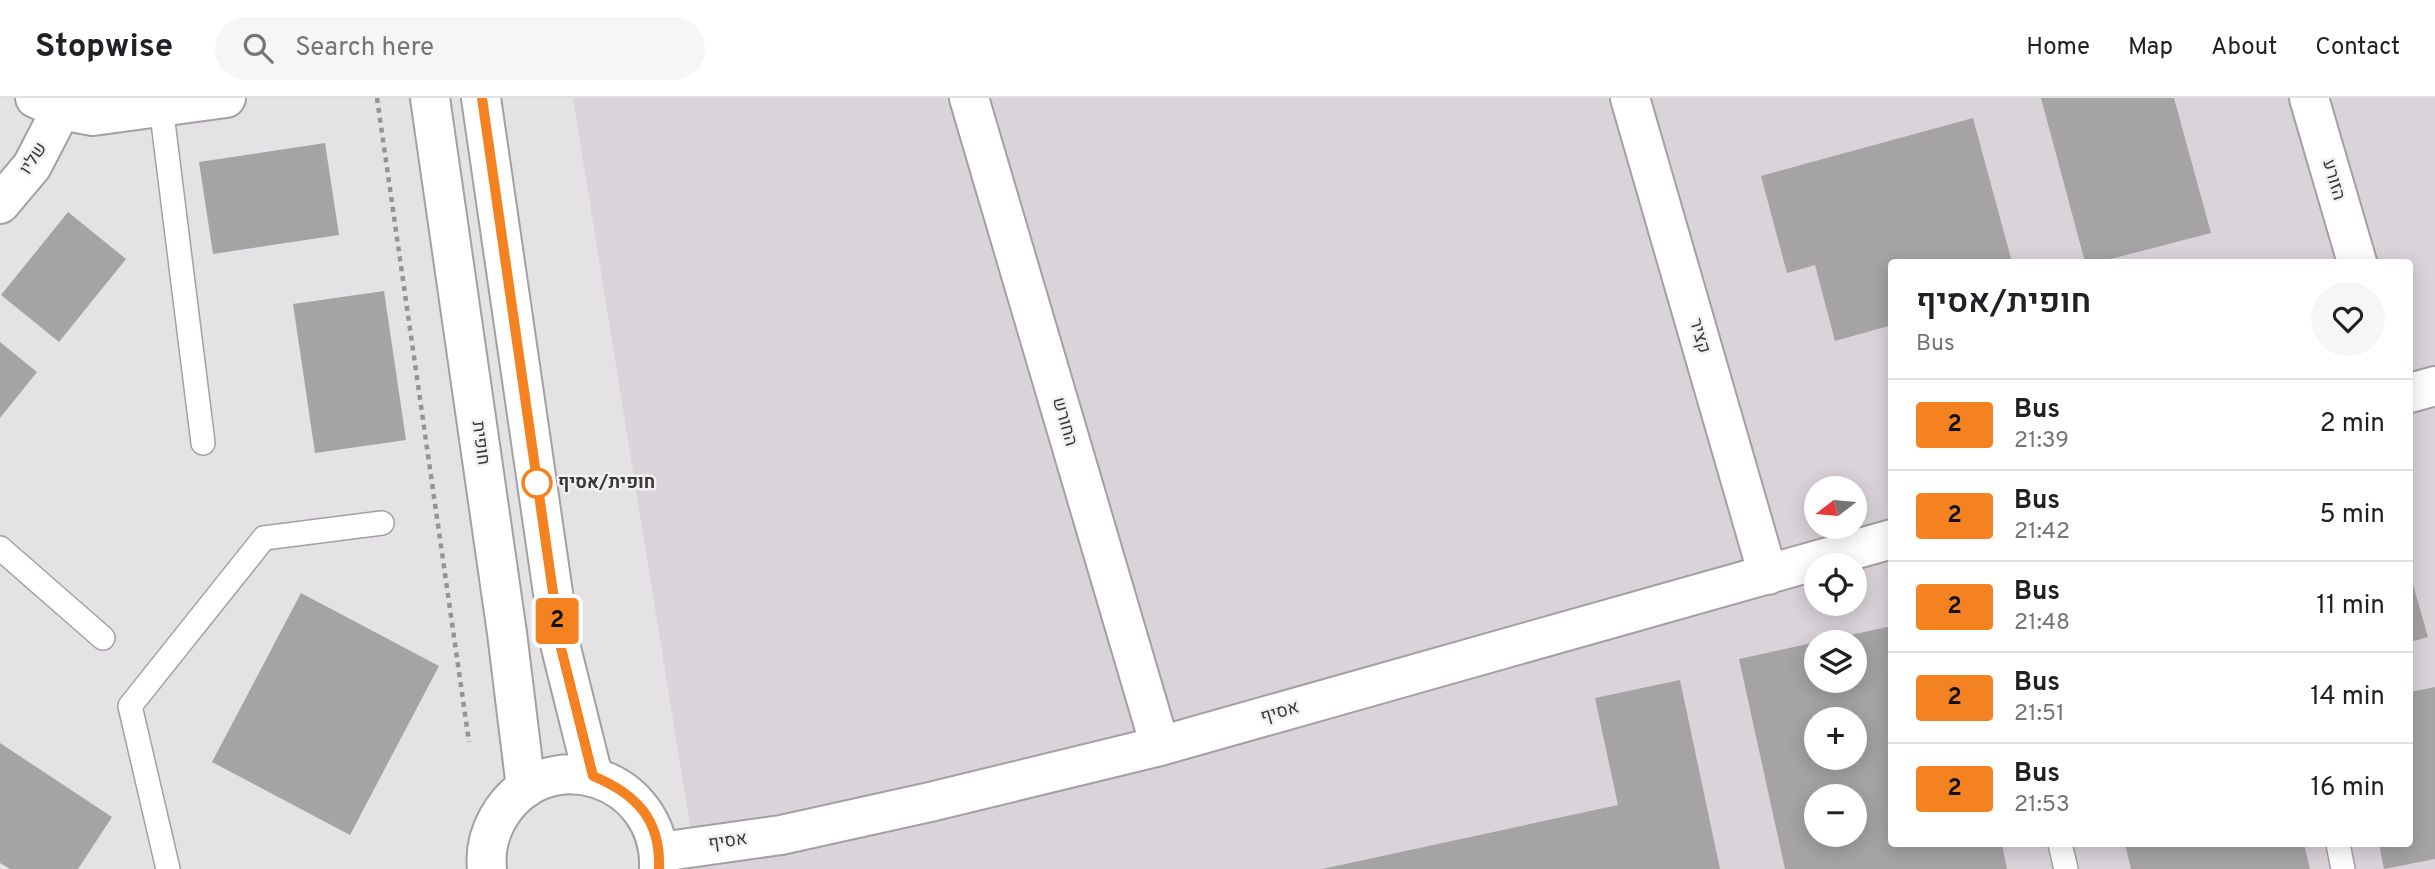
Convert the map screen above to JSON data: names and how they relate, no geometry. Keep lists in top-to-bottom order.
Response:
{
  "streets": {
    "street": [
      "שליו",
      "הזורע",
      "קציר",
      "החורש",
      "חופית",
      "אסיף"
    ]
  },
  "crossings": [
    ["קציר", "אסיף"],
    ["החורש", "אסיף"]
  ],
  "places": ["חופית/אסיף"],
  "lines": ["bus line 2"],
  "north": "left",
  "page": {
    "header": "Stopwise",
    "search": "Search here",
    "nav": [
      "Home",
      "Map",
      "About",
      "Contact"
    ],
    "on_map": "2",
    "heading": ["חופית/אסיף", "Bus"],
    "list": [
      {
        "mark": "2",
        "name": "Bus",
        "note": "21:39",
        "value": "2 min"
      },
      {
        "mark": "2",
        "name": "Bus",
        "note": "21:42",
        "value": "5 min"
      },
      {
        "mark": "2",
        "name": "Bus",
        "note": "21:48",
        "value": "11 min"
      },
      {
        "mark": "2",
        "name": "Bus",
        "note": "21:51",
        "value": "14 min"
      },
      {
        "mark": "2",
        "name": "Bus",
        "note": "21:53",
        "value": "16 min"
      }
    ],
    "map_buttons": ["+", "−"]
  }
}
